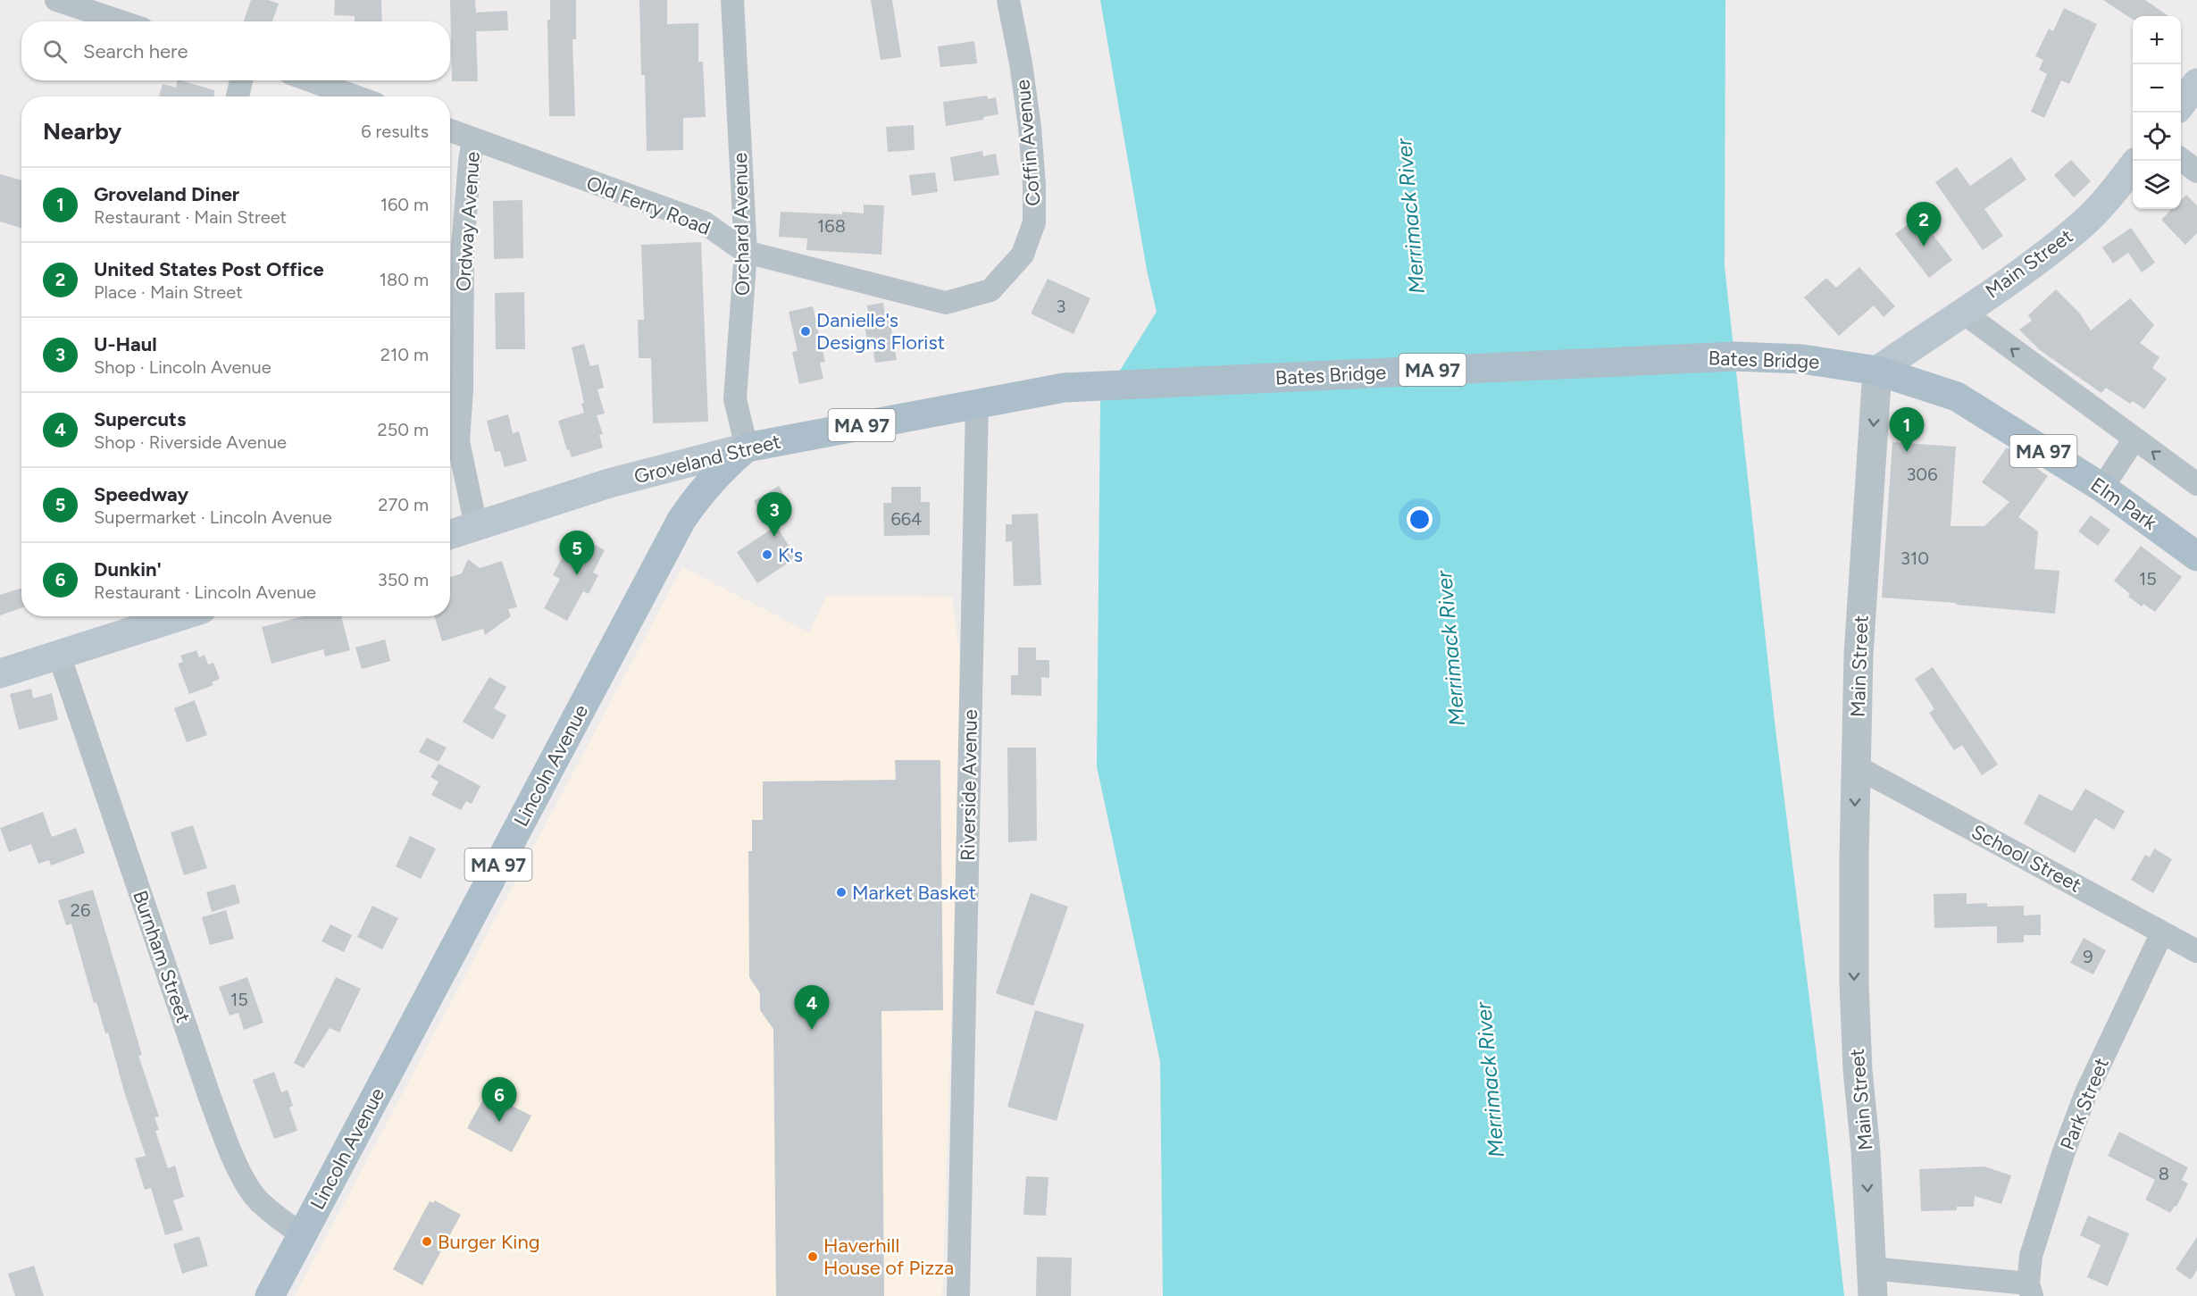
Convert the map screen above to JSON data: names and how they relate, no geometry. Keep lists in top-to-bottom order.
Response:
{
  "streets": {
    "main road": [
      "Main Street",
      "Bates Bridge",
      "MA 97",
      "Groveland Street",
      "Elm Park",
      "Lincoln Avenue"
    ],
    "street": [
      "Coffin Avenue",
      "Old Ferry Road",
      "Ordway Avenue",
      "Orchard Avenue",
      "Riverside Avenue",
      "School Street",
      "Burnham Street",
      "Park Street"
    ]
  },
  "crossings": [
    ["Coffin Avenue", "Old Ferry Road"],
    ["Old Ferry Road", "Ordway Avenue"],
    ["Old Ferry Road", "Orchard Avenue"],
    ["Ordway Avenue", "Groveland Street"],
    ["Orchard Avenue", "Groveland Street"],
    ["Orchard Avenue", "Lincoln Avenue"],
    ["Main Street", "Bates Bridge"],
    ["Main Street", "Elm Park"],
    ["Main Street", "School Street"],
    ["Bates Bridge", "Groveland Street"],
    ["Bates Bridge", "Elm Park"],
    ["Bates Bridge", "Riverside Avenue"],
    ["Groveland Street", "Lincoln Avenue"],
    ["Groveland Street", "Riverside Avenue"],
    ["Lincoln Avenue", "Burnham Street"],
    ["School Street", "Park Street"]
  ],
  "one_way": ["Main Street"],
  "water": ["Merrimack River"],
  "places": [
    "Danielle's Designs Florist",
    "K's",
    "Market Basket",
    "Burger King",
    "Haverhill House of Pizza"
  ],
  "house_numbers": [
    "168",
    "3",
    "306",
    "664",
    "310",
    "15",
    "26",
    "9",
    "15",
    "8"
  ],
  "page": {
    "map_buttons": ["+", "−"],
    "search": "Search here",
    "heading": ["Nearby", "6 results"],
    "list": [
      {
        "mark": "1",
        "name": "Groveland Diner",
        "note": "Restaurant · Main Street",
        "value": "160 m"
      },
      {
        "mark": "2",
        "name": "United States Post Office",
        "note": "Place · Main Street",
        "value": "180 m"
      },
      {
        "mark": "3",
        "name": "U-Haul",
        "note": "Shop · Lincoln Avenue",
        "value": "210 m"
      },
      {
        "mark": "4",
        "name": "Supercuts",
        "note": "Shop · Riverside Avenue",
        "value": "250 m"
      },
      {
        "mark": "5",
        "name": "Speedway",
        "note": "Supermarket · Lincoln Avenue",
        "value": "270 m"
      },
      {
        "mark": "6",
        "name": "Dunkin'",
        "note": "Restaurant · Lincoln Avenue",
        "value": "350 m"
      }
    ],
    "pins": [
      "2",
      "1",
      "3",
      "5",
      "4",
      "6"
    ]
  }
}
